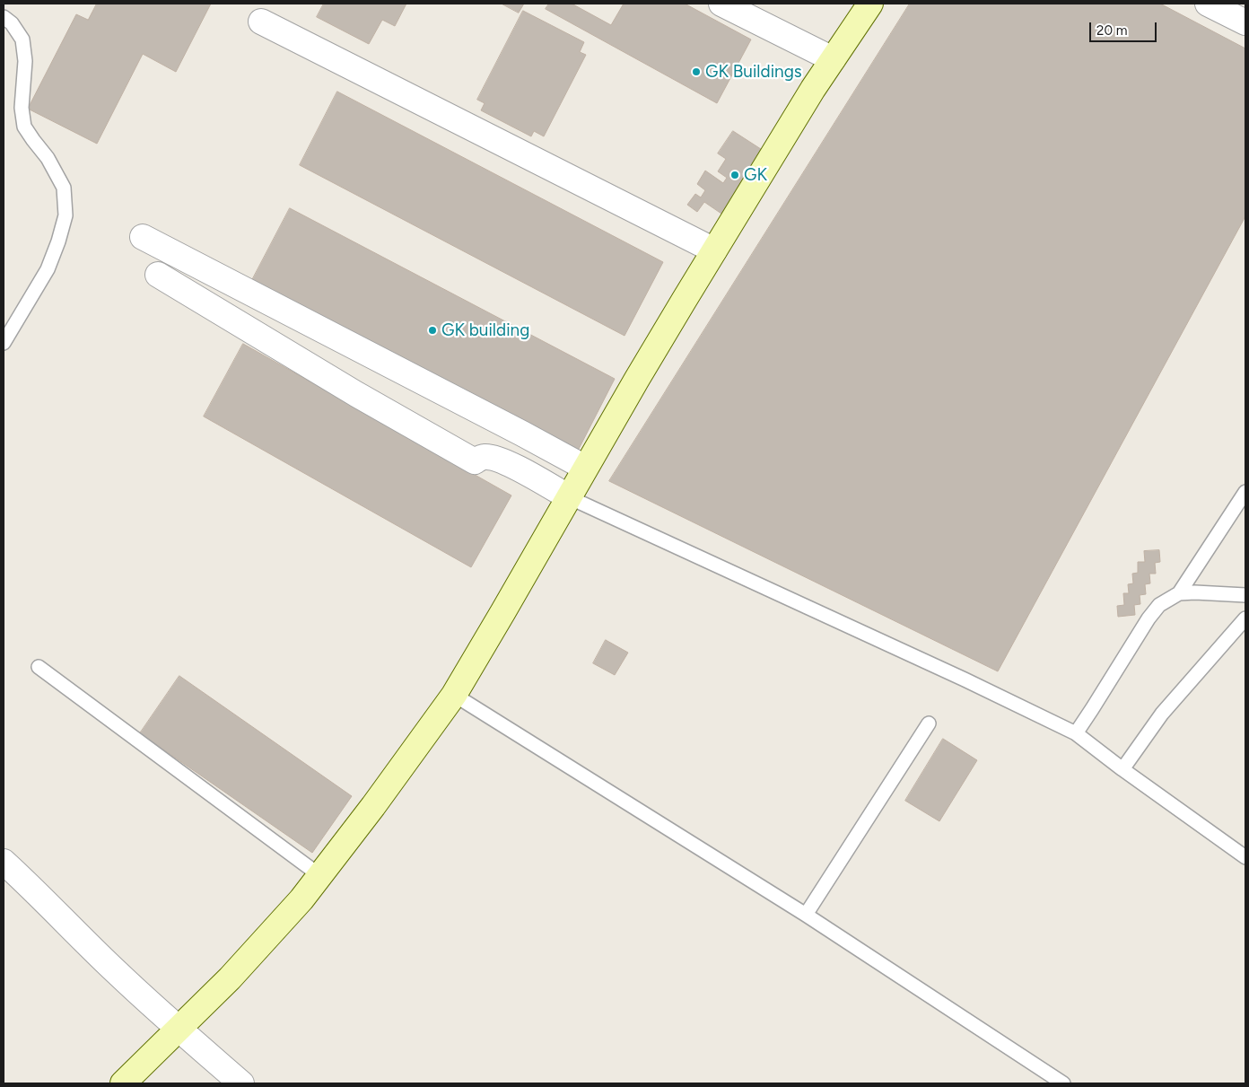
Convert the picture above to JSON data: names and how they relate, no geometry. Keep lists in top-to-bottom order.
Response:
{
  "places": ["GK Buildings", "GK", "GK building"],
  "scale_bar": "20 m"
}
